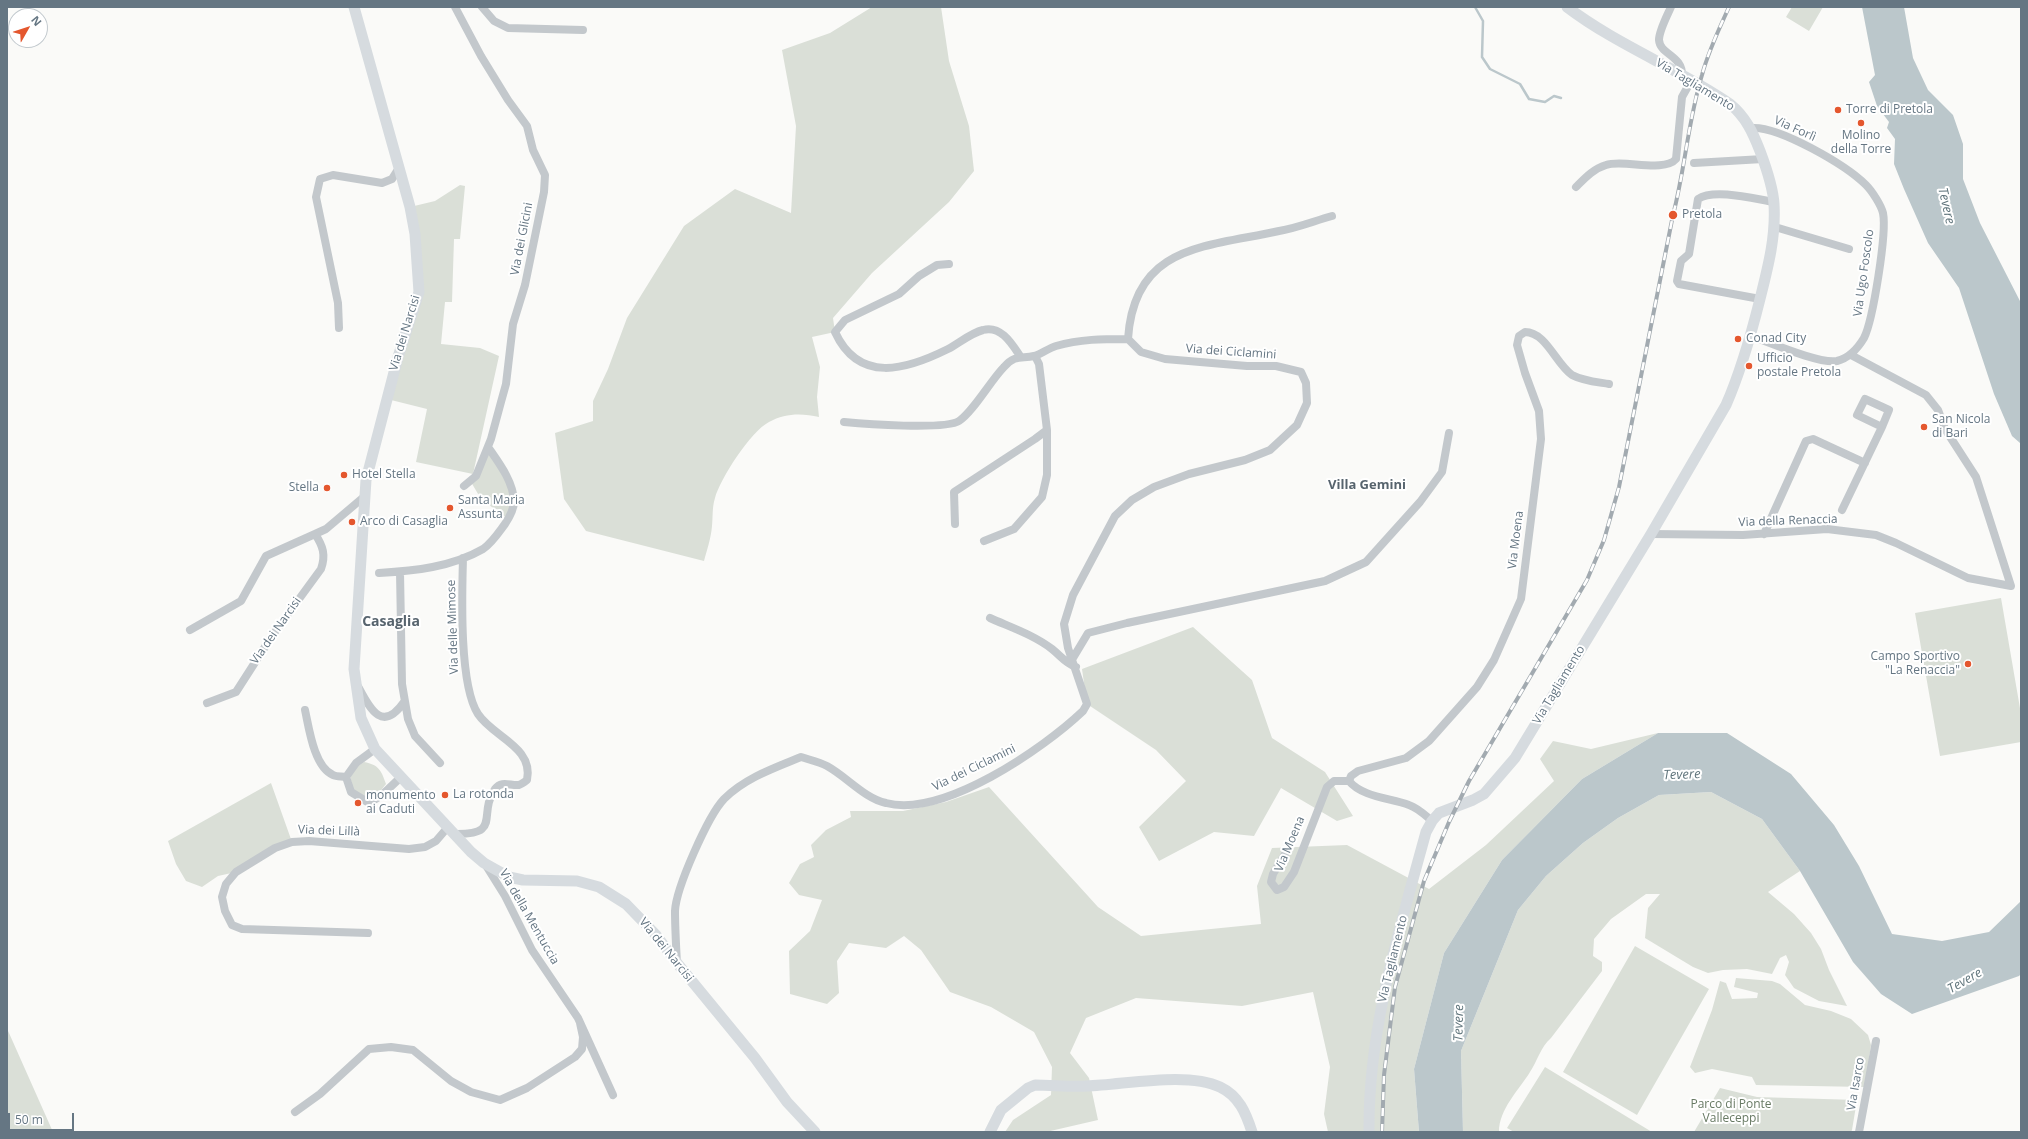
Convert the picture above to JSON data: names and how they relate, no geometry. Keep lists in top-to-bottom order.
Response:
{
  "streets": {
    "street": [
      "Via Tagliamento",
      "Via Forlì",
      "Via dei Glicini",
      "Via Ugo Foscolo",
      "Via dei Narcisi",
      "Via dei Ciclamini",
      "Via della Renaccia",
      "Via Moena",
      "Via delle Mimose",
      "Via dei Lillà",
      "Via della Mentuccia",
      "Via Isarco"
    ]
  },
  "crossings": [
    ["Via Tagliamento", "Via Forlì"],
    ["Via Tagliamento", "Via della Renaccia"],
    ["Via Forlì", "Via Ugo Foscolo"],
    ["Via Ugo Foscolo", "Via della Renaccia"],
    ["Via dei Narcisi", "Via dei Ciclamini"],
    ["Via dei Narcisi", "Via delle Mimose"],
    ["Via dei Narcisi", "Via dei Lillà"],
    ["Via dei Narcisi", "Via della Mentuccia"],
    ["Via delle Mimose", "Via dei Lillà"]
  ],
  "districts": ["Villa Gemini", "Casaglia"],
  "water": ["Tevere"],
  "parks": ["Parco di Ponte Valleceppi"],
  "places": [
    "Torre di Pretola",
    "Molino della Torre",
    "Pretola",
    "Conad City",
    "Ufficio postale Pretola",
    "San Nicola di Bari",
    "Hotel Stella",
    "Stella",
    "Santa Maria Assunta",
    "Arco di Casaglia",
    "Campo Sportivo \"La Renaccia\"",
    "La rotonda",
    "monumento ai Caduti"
  ],
  "scale_bar": "50 m",
  "north": "top right"
}
